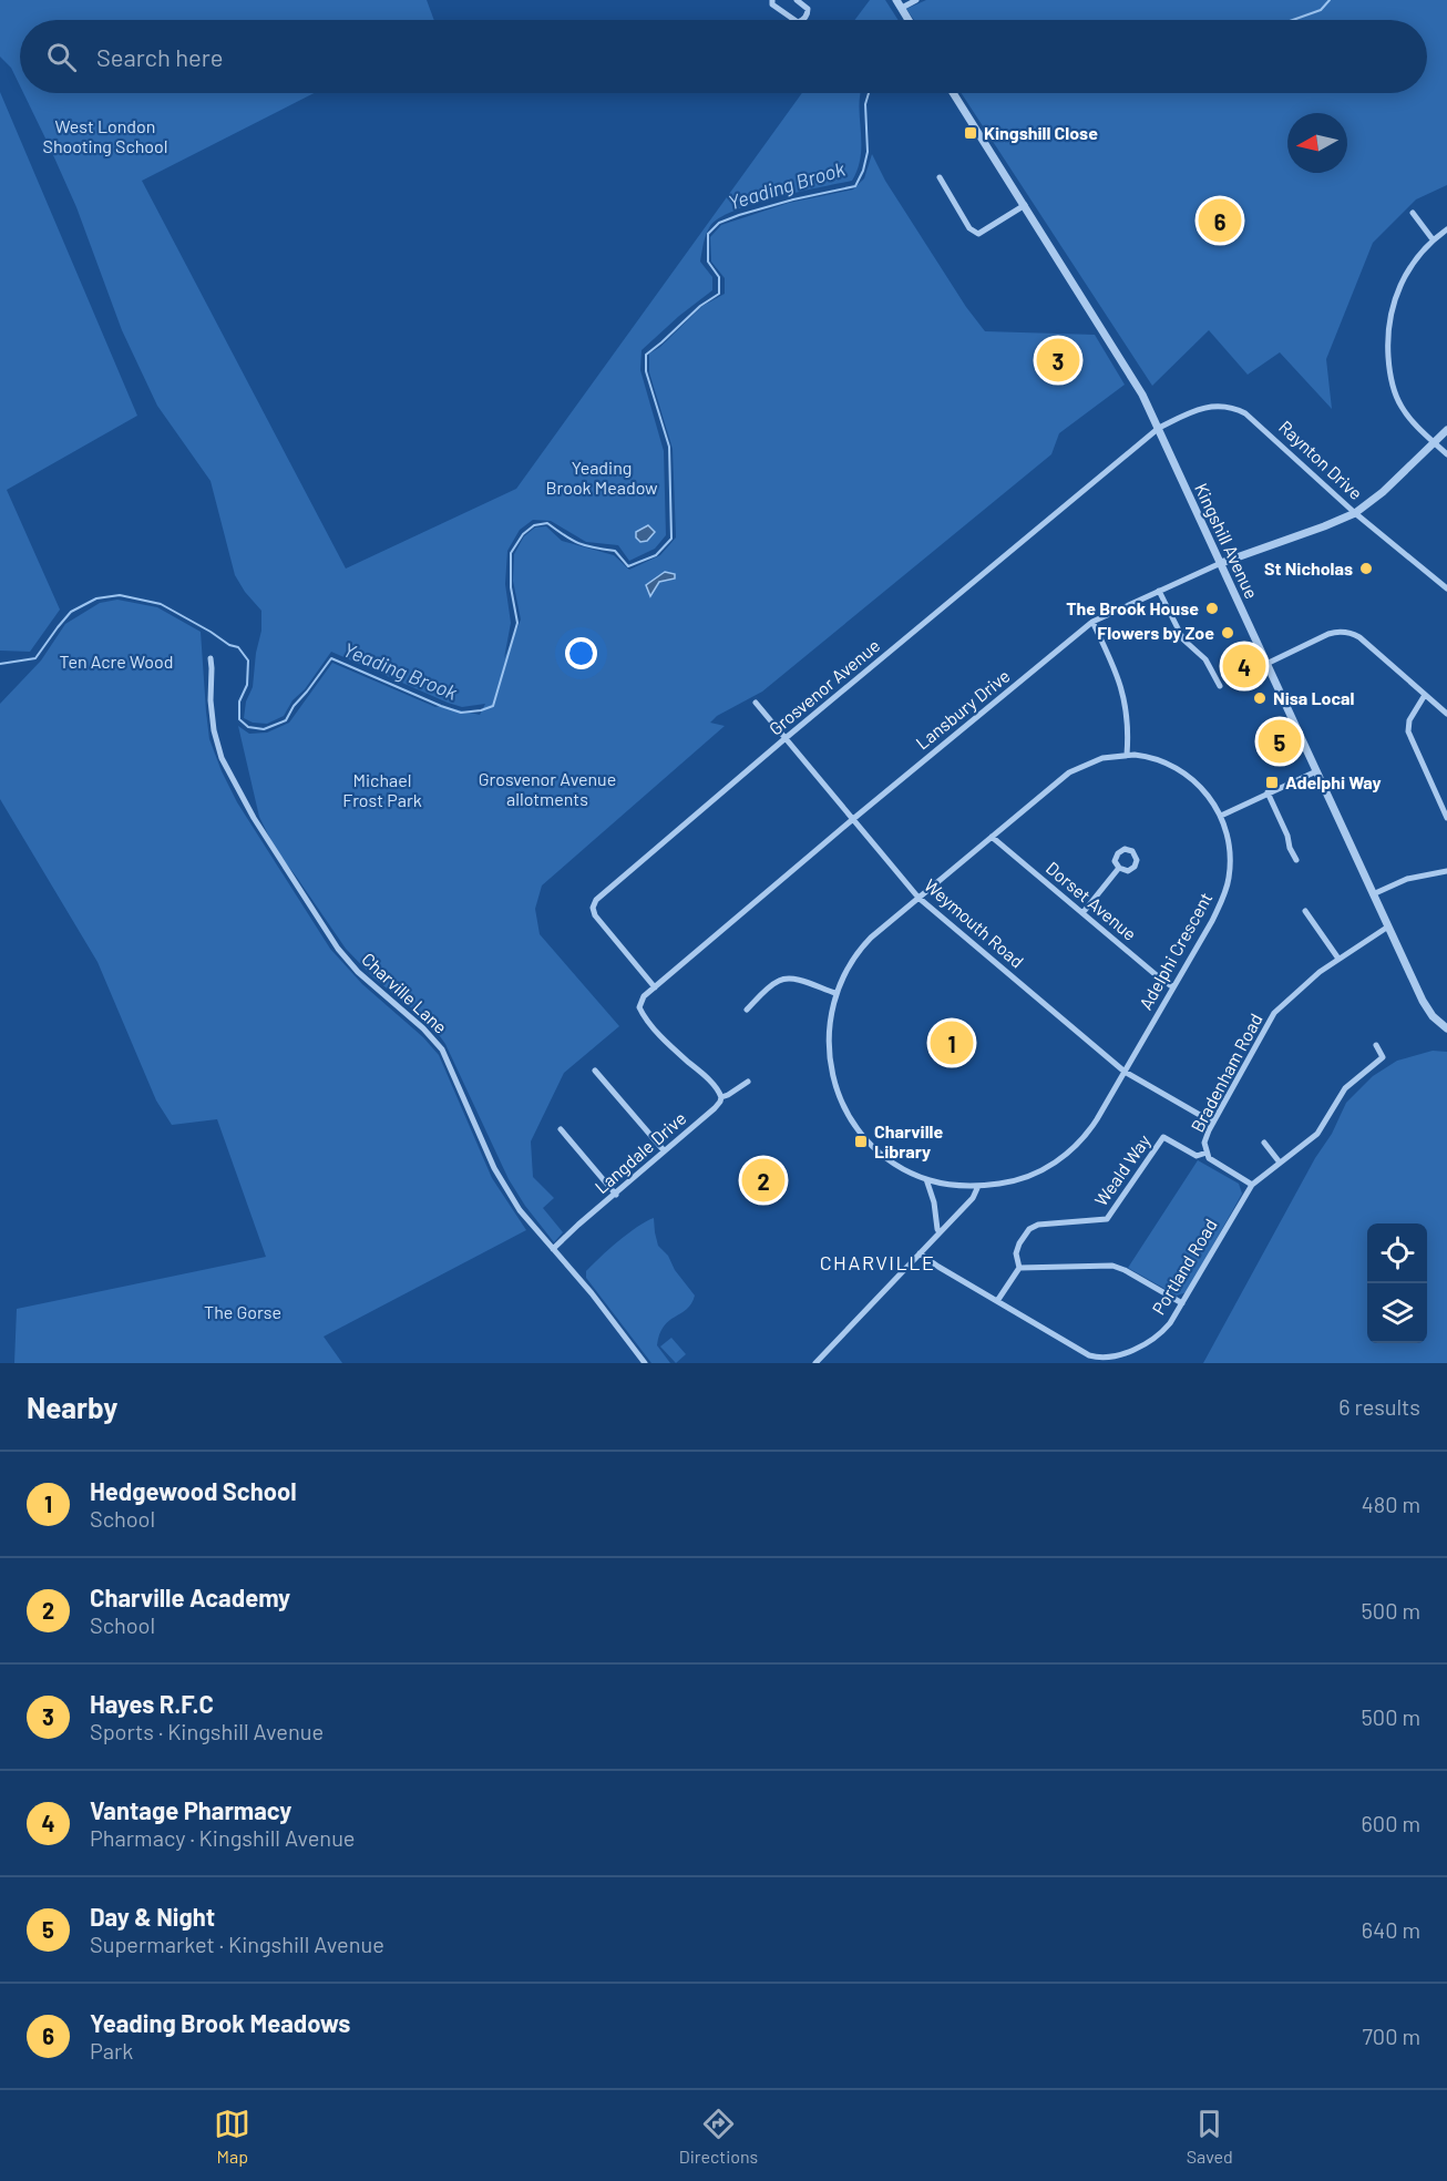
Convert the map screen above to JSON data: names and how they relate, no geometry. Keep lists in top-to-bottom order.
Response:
{
  "streets": {
    "street": [
      "Raynton Drive",
      "Kingshill Avenue",
      "Grosvenor Avenue",
      "Lansbury Drive",
      "Dorset Avenue",
      "Weymouth Road",
      "Adelphi Crescent",
      "Charville Lane",
      "Bradenham Road",
      "Langdale Drive",
      "Weald Way",
      "Portland Road"
    ]
  },
  "crossings": [
    ["Raynton Drive", "Kingshill Avenue"],
    ["Raynton Drive", "Grosvenor Avenue"],
    ["Raynton Drive", "Lansbury Drive"],
    ["Kingshill Avenue", "Grosvenor Avenue"],
    ["Kingshill Avenue", "Lansbury Drive"],
    ["Kingshill Avenue", "Bradenham Road"],
    ["Grosvenor Avenue", "Lansbury Drive"],
    ["Grosvenor Avenue", "Weymouth Road"],
    ["Lansbury Drive", "Weymouth Road"],
    ["Lansbury Drive", "Langdale Drive"],
    ["Dorset Avenue", "Adelphi Crescent"],
    ["Weymouth Road", "Adelphi Crescent"],
    ["Weymouth Road", "Bradenham Road"],
    ["Charville Lane", "Langdale Drive"],
    ["Bradenham Road", "Weald Way"],
    ["Bradenham Road", "Portland Road"],
    ["Weald Way", "Portland Road"]
  ],
  "districts": ["CHARVILLE"],
  "water": ["Yeading Brook"],
  "parks": [
    "West London Shooting School",
    "Yeading Brook Meadow",
    "Ten Acre Wood",
    "Grosvenor Avenue allotments",
    "Michael Frost Park",
    "The Gorse"
  ],
  "places": {
    "transit": ["Kingshill Close", "Adelphi Way", "Charville Library"],
    "other": [
      "St Nicholas",
      "The Brook House",
      "Flowers by Zoe",
      "Nisa Local"
    ]
  },
  "north": "left",
  "page": {
    "search": "Search here",
    "pins": [
      "6",
      "3",
      "4",
      "5",
      "1",
      "2"
    ],
    "heading": ["Nearby", "6 results"],
    "list": [
      {
        "mark": "1",
        "name": "Hedgewood School",
        "note": "School",
        "value": "480 m"
      },
      {
        "mark": "2",
        "name": "Charville Academy",
        "note": "School",
        "value": "500 m"
      },
      {
        "mark": "3",
        "name": "Hayes R.F.C",
        "note": "Sports · Kingshill Avenue",
        "value": "500 m"
      },
      {
        "mark": "4",
        "name": "Vantage Pharmacy",
        "note": "Pharmacy · Kingshill Avenue",
        "value": "600 m"
      },
      {
        "mark": "5",
        "name": "Day & Night",
        "note": "Supermarket · Kingshill Avenue",
        "value": "640 m"
      },
      {
        "mark": "6",
        "name": "Yeading Brook Meadows",
        "note": "Park",
        "value": "700 m"
      }
    ],
    "nav": ["Map", "Directions", "Saved"]
  }
}
